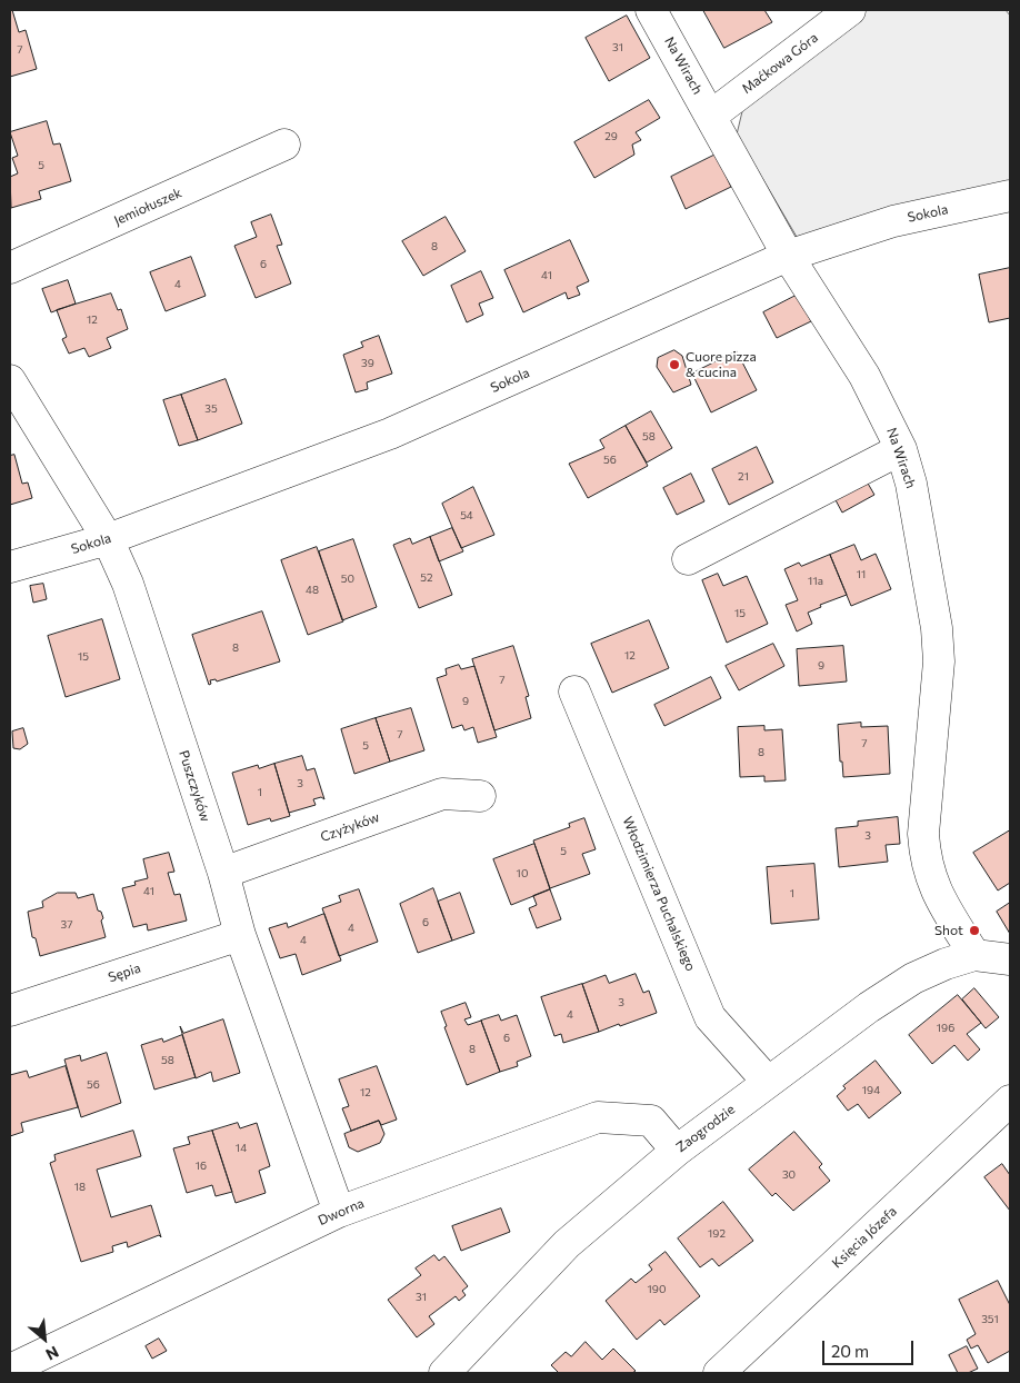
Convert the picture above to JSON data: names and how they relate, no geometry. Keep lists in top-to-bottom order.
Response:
{
  "streets": {
    "street": [
      "Maćkowa Góra",
      "Na Wirach",
      "Jemiołuszek",
      "Sokola",
      "Puszczyków",
      "Czyżyków",
      "Włodzimierza Puchalskiego",
      "Sępia",
      "Zaogrodzie",
      "Dworna",
      "Księcia Józefa"
    ]
  },
  "crossings": [
    ["Maćkowa Góra", "Na Wirach"],
    ["Na Wirach", "Sokola"],
    ["Na Wirach", "Zaogrodzie"],
    ["Sokola", "Puszczyków"],
    ["Puszczyków", "Czyżyków"],
    ["Puszczyków", "Sępia"],
    ["Puszczyków", "Dworna"],
    ["Włodzimierza Puchalskiego", "Zaogrodzie"],
    ["Zaogrodzie", "Dworna"]
  ],
  "places": ["Cuore pizza & cucina", "Shot"],
  "house_numbers": [
    "31",
    "7",
    "29",
    "5",
    "8",
    "6",
    "41",
    "4",
    "12",
    "39",
    "35",
    "58",
    "56",
    "21",
    "54",
    "11",
    "52",
    "50",
    "11a",
    "48",
    "15",
    "8",
    "12",
    "15",
    "9",
    "7",
    "9",
    "7",
    "7",
    "5",
    "8",
    "3",
    "1",
    "3",
    "5",
    "10",
    "41",
    "1",
    "6",
    "37",
    "4",
    "4",
    "3",
    "4",
    "196",
    "6",
    "8",
    "58",
    "56",
    "194",
    "12",
    "14",
    "16",
    "30",
    "18",
    "192",
    "190",
    "31",
    "351"
  ],
  "scale_bar": "20 m",
  "north": "bottom right"
}
